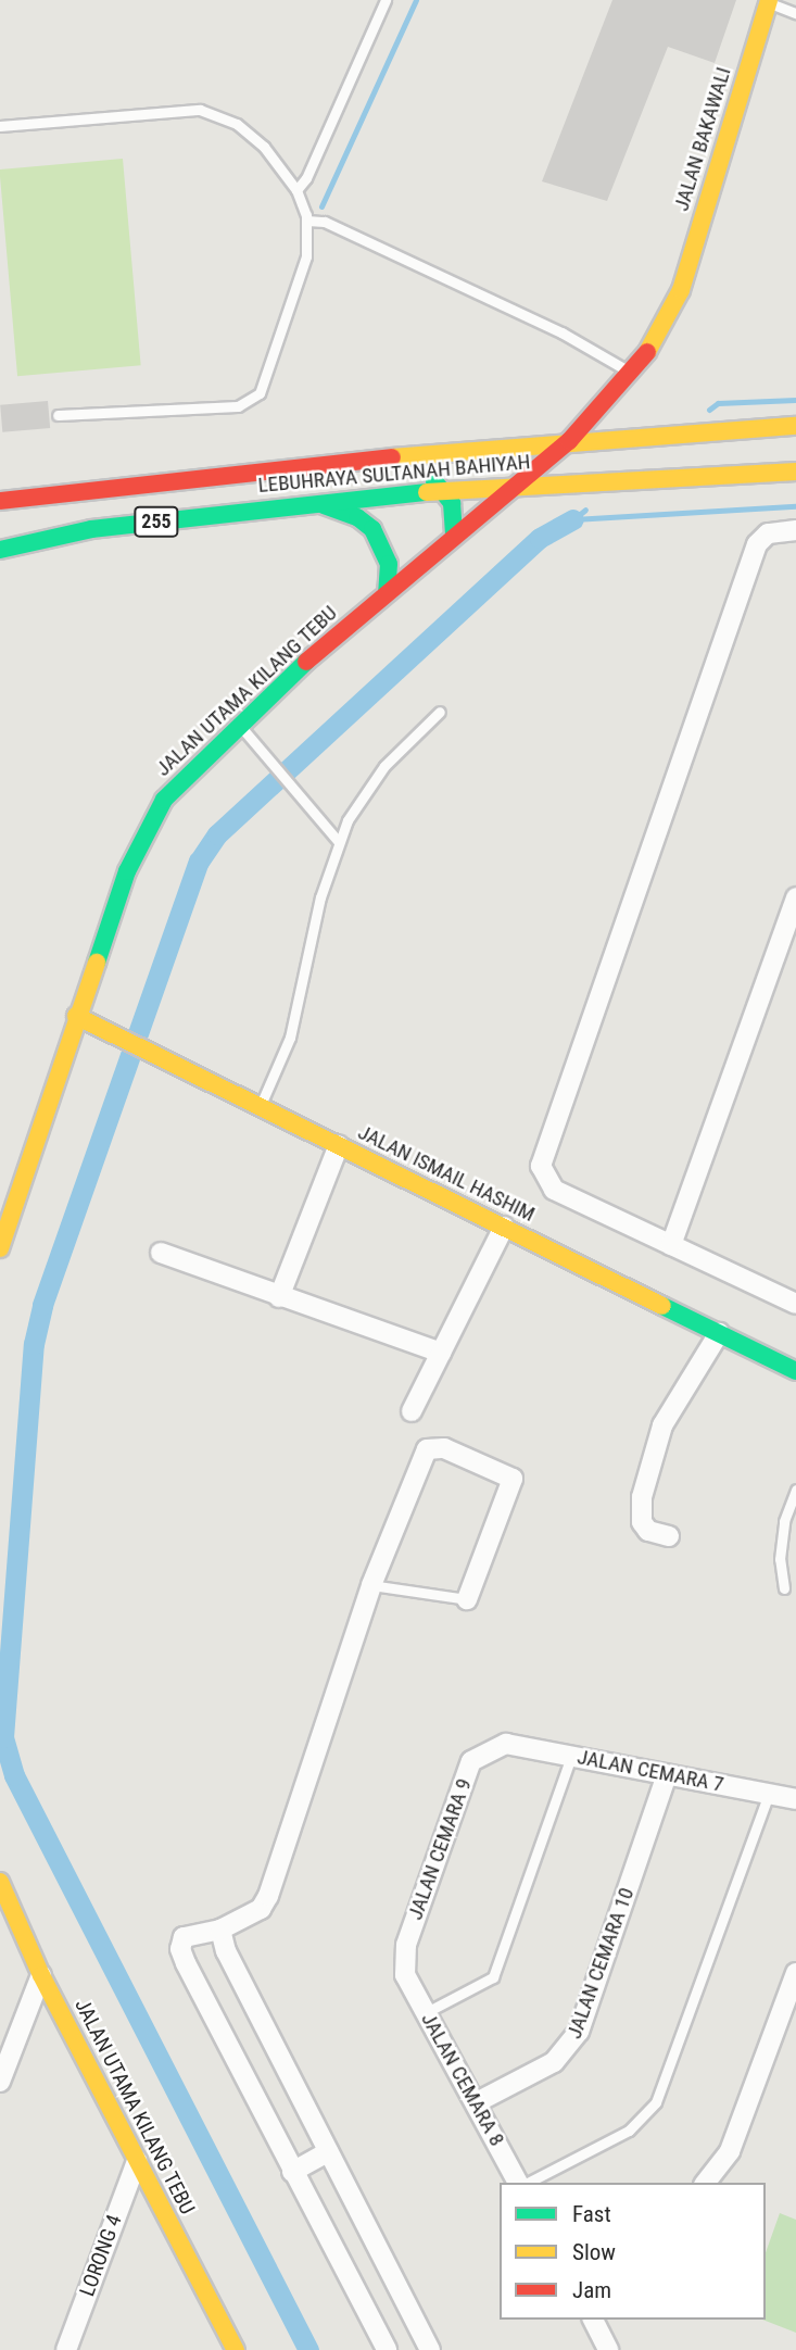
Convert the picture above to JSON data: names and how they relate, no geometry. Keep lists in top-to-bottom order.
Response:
{
  "streets": {
    "street": [
      "JALAN BAKAWALI",
      "LEBUHRAYA SULTANAH BAHIYAH",
      "255",
      "JALAN UTAMA KILANG TEBU",
      "JALAN ISMAIL HASHIM",
      "JALAN CEMARA 7",
      "JALAN CEMARA 9",
      "JALAN CEMARA 10",
      "JALAN CEMARA 8",
      "LORONG 4"
    ]
  },
  "crossings": [
    ["JALAN BAKAWALI", "JALAN UTAMA KILANG TEBU"],
    ["LEBUHRAYA SULTANAH BAHIYAH", "JALAN UTAMA KILANG TEBU"],
    ["JALAN UTAMA KILANG TEBU", "JALAN ISMAIL HASHIM"],
    ["JALAN UTAMA KILANG TEBU", "LORONG 4"],
    ["JALAN CEMARA 7", "JALAN CEMARA 9"],
    ["JALAN CEMARA 7", "JALAN CEMARA 10"],
    ["JALAN CEMARA 9", "JALAN CEMARA 8"],
    ["JALAN CEMARA 10", "JALAN CEMARA 8"]
  ],
  "legend": ["Fast", "Slow", "Jam"]
}
